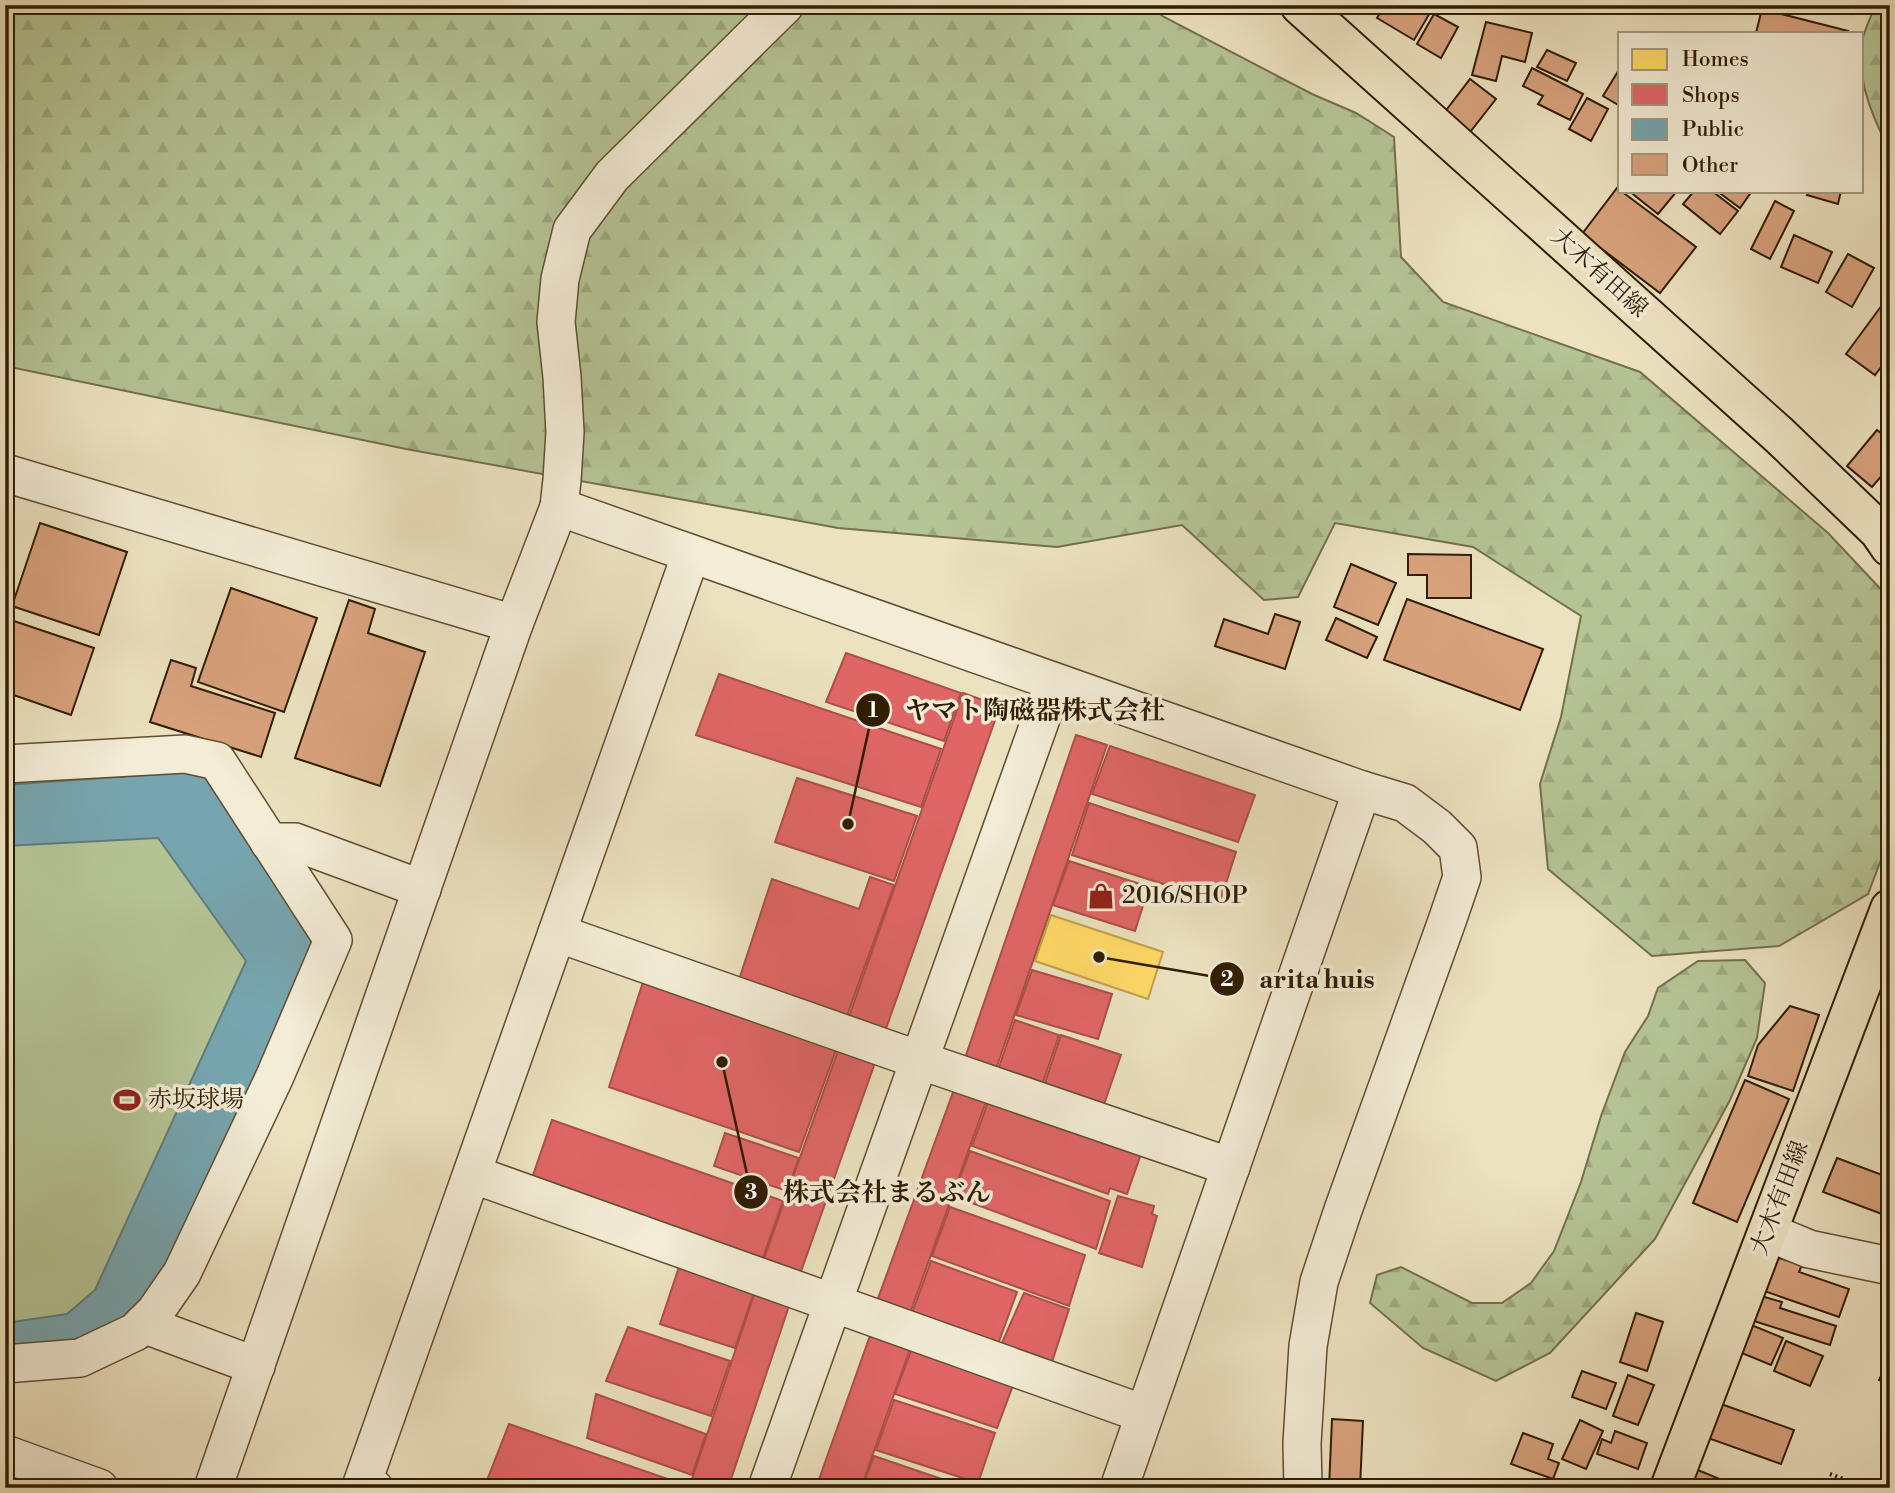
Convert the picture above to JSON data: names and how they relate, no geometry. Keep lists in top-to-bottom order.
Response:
{
  "streets": {
    "main road": ["大木有田線"]
  },
  "places": {
    "other": ["ヤマト陶磁器株式会社", "arita huis", "株式会社まるぶん"],
    "shop": ["2016/SHOP"],
    "sports": ["赤坂球場"]
  },
  "legend": [
    "Homes",
    "Shops",
    "Public",
    "Other"
  ]
}
